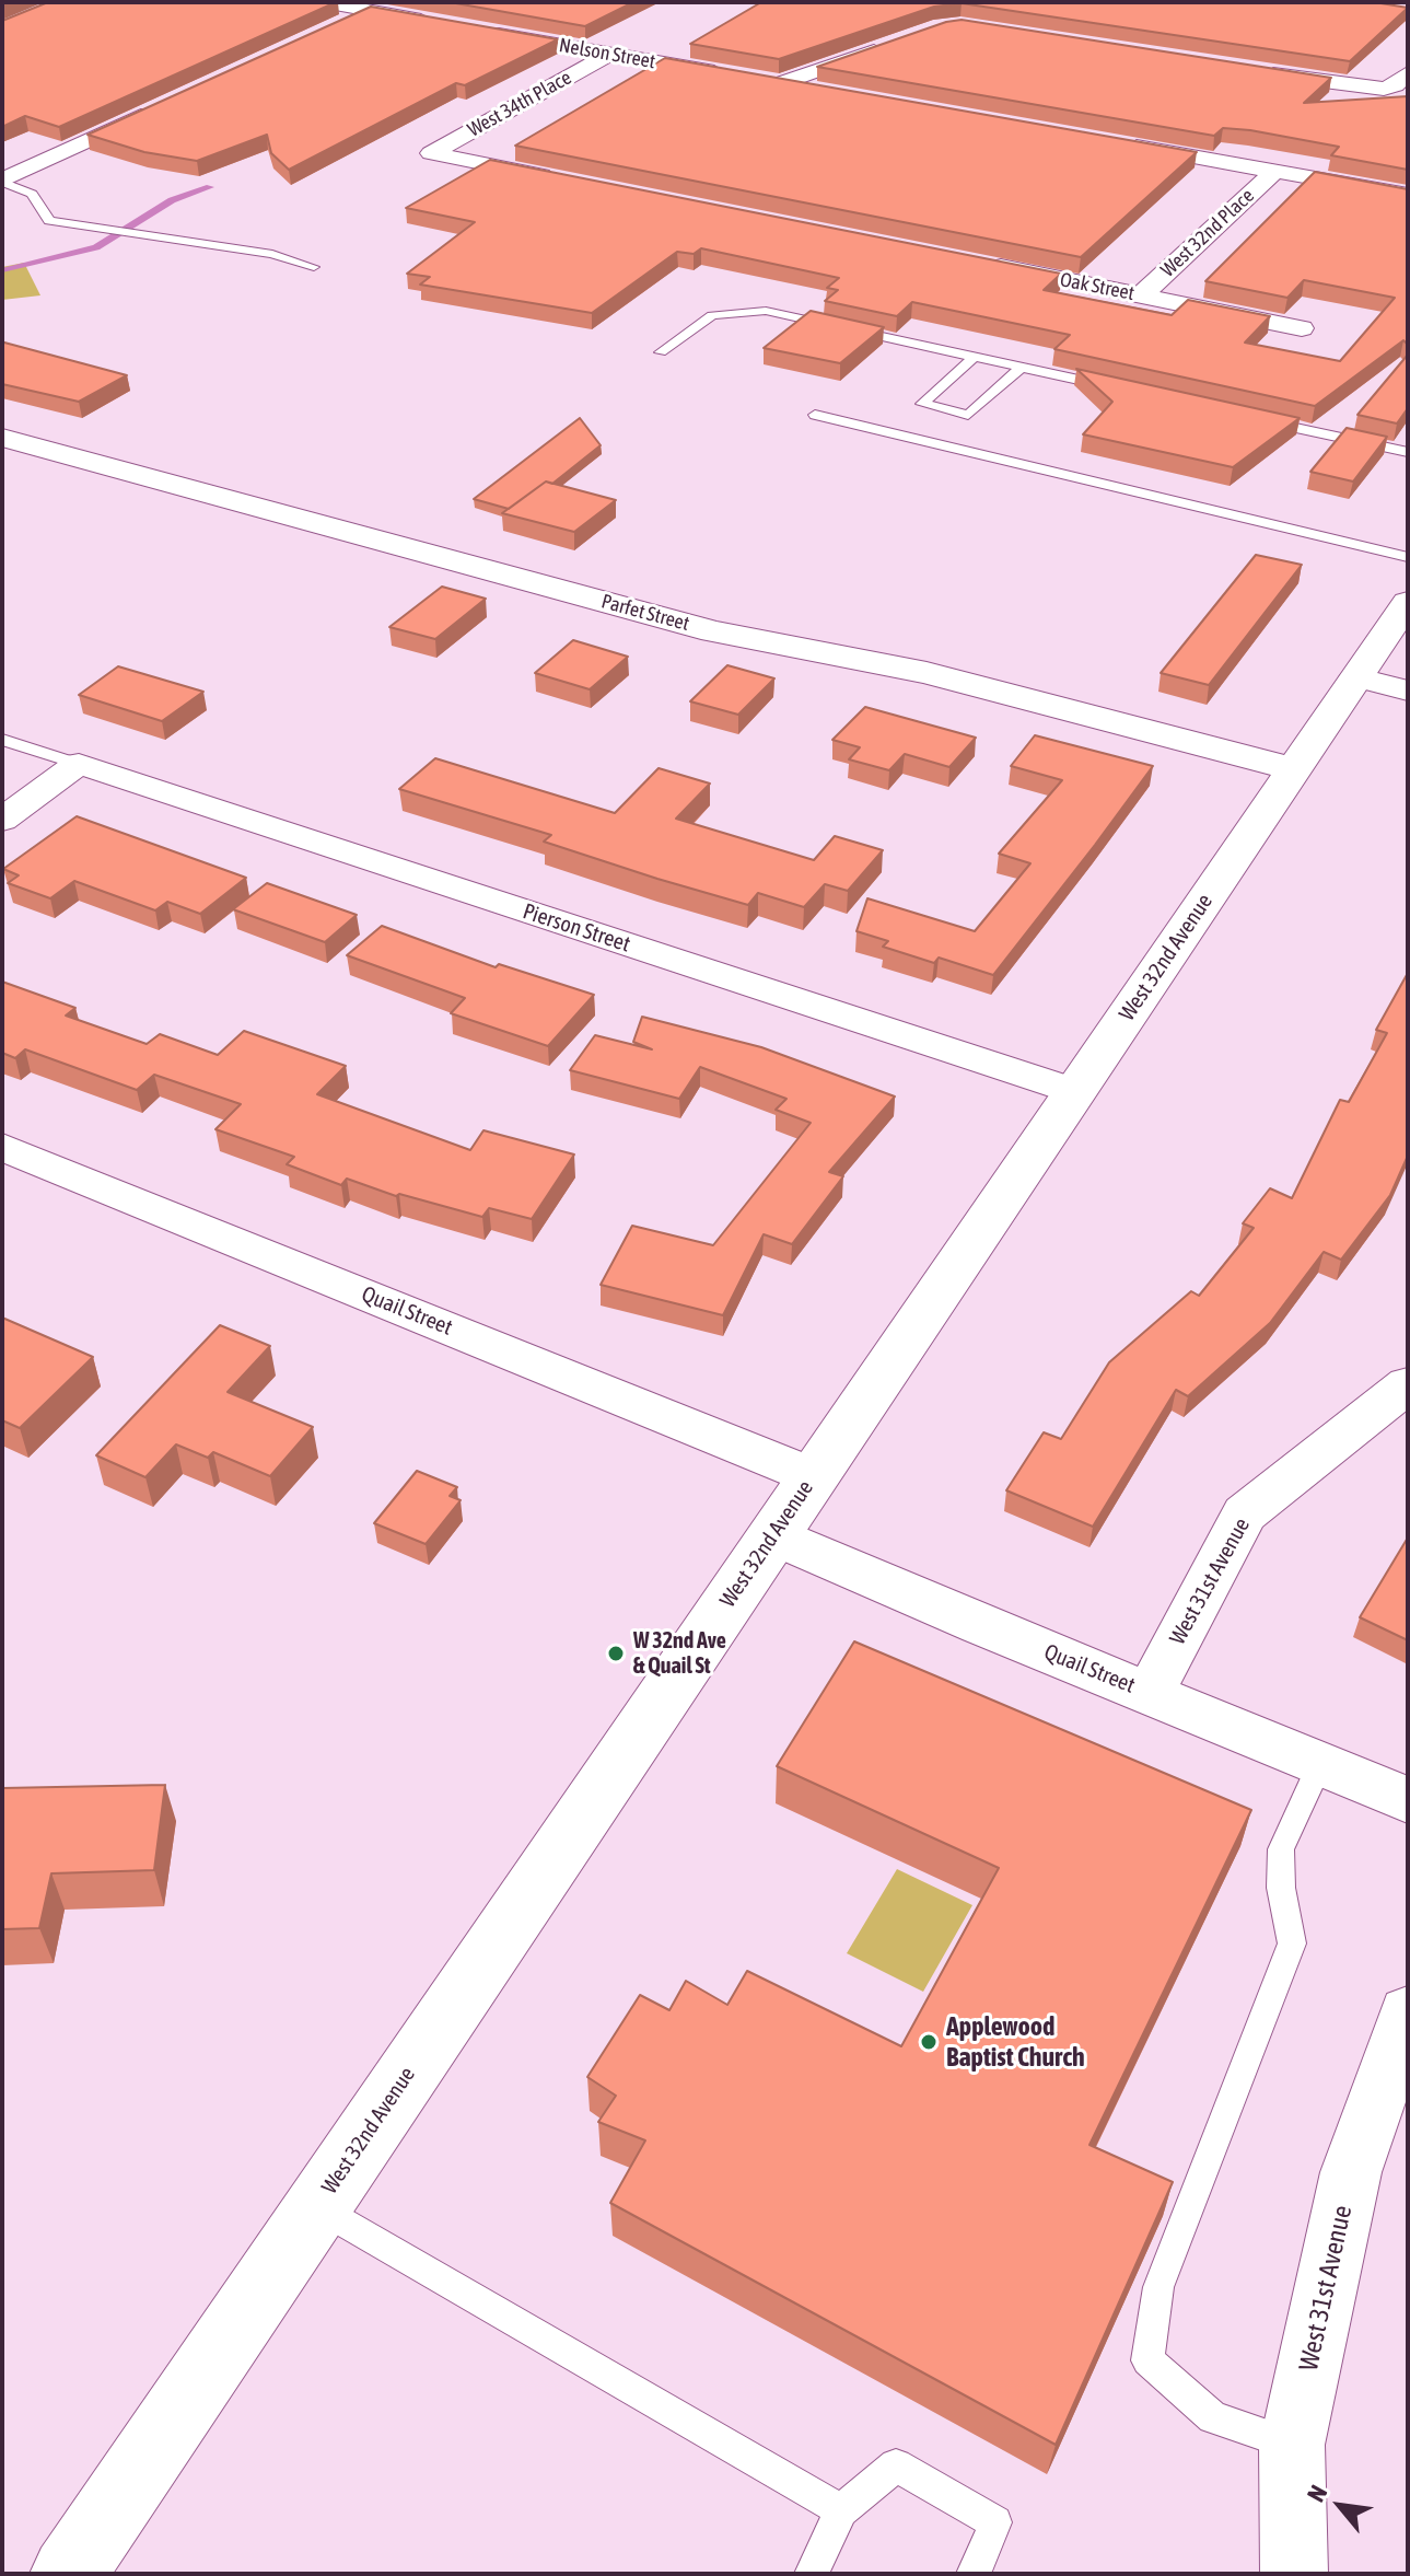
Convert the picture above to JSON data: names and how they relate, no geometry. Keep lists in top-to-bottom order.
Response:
{
  "streets": {
    "street": [
      "Nelson Street",
      "West 34th Place",
      "West 32nd Place",
      "Oak Street",
      "Parfet Street",
      "Pierson Street",
      "West 32nd Avenue",
      "Quail Street",
      "West 31st Avenue"
    ]
  },
  "crossings": [
    ["Nelson Street", "West 34th Place"],
    ["West 32nd Place", "Oak Street"],
    ["Parfet Street", "West 32nd Avenue"],
    ["Pierson Street", "West 32nd Avenue"],
    ["West 32nd Avenue", "Quail Street"],
    ["Quail Street", "West 31st Avenue"]
  ],
  "places": ["W 32nd Ave & Quail St", "Applewood Baptist Church"],
  "north": "top left"
}
